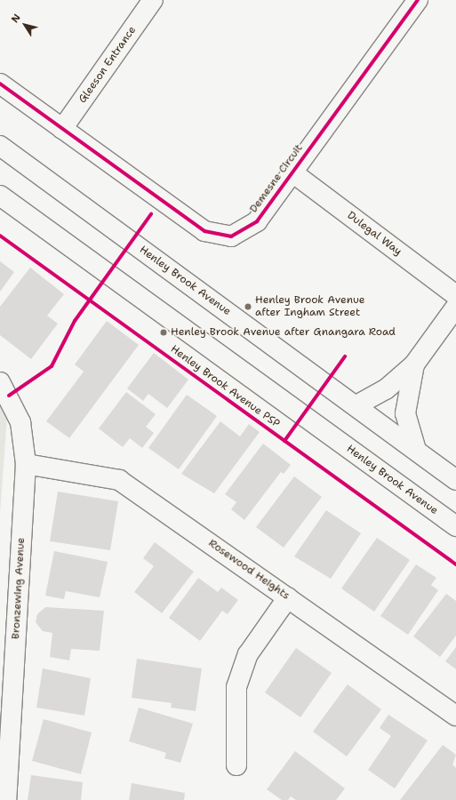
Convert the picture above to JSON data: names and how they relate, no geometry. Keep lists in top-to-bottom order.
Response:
{
  "streets": {
    "street": [
      "Gleeson Entrance",
      "Demesne Circuit",
      "Dulegal Way",
      "Henley Brook Avenue",
      "Rosewood Heights",
      "Bronzewing Avenue"
    ],
    "cycle path": ["Henley Brook Avenue PSP"]
  },
  "crossings": [
    ["Gleeson Entrance", "Demesne Circuit"],
    ["Demesne Circuit", "Dulegal Way"],
    ["Rosewood Heights", "Bronzewing Avenue"]
  ],
  "places": ["Henley Brook Avenue after Ingham Street", "Henley Brook Avenue after Gnangara Road"],
  "north": "top left"
}
